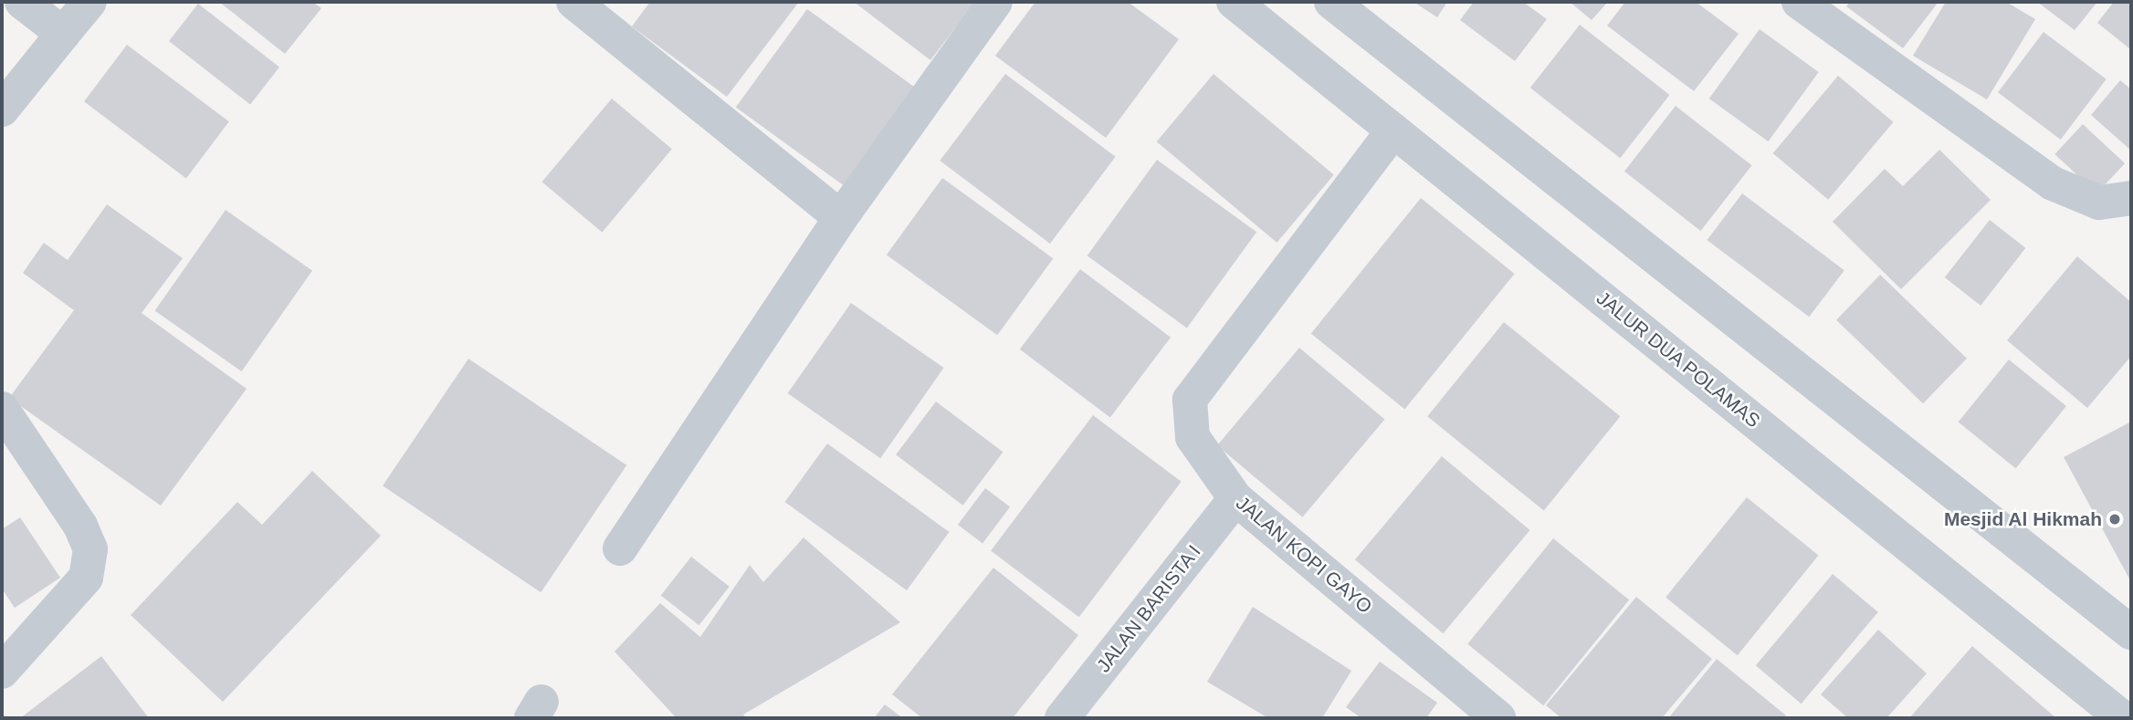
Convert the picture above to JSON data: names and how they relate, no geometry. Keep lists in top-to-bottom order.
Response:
{
  "streets": {
    "street": ["JALUR DUA POLAMAS", "JALAN KOPI GAYO", "JALAN BARISTA I"]
  },
  "crossings": [
    ["JALUR DUA POLAMAS", "JALAN KOPI GAYO"],
    ["JALAN KOPI GAYO", "JALAN BARISTA I"]
  ],
  "places": ["Mesjid Al Hikmah"]
}
